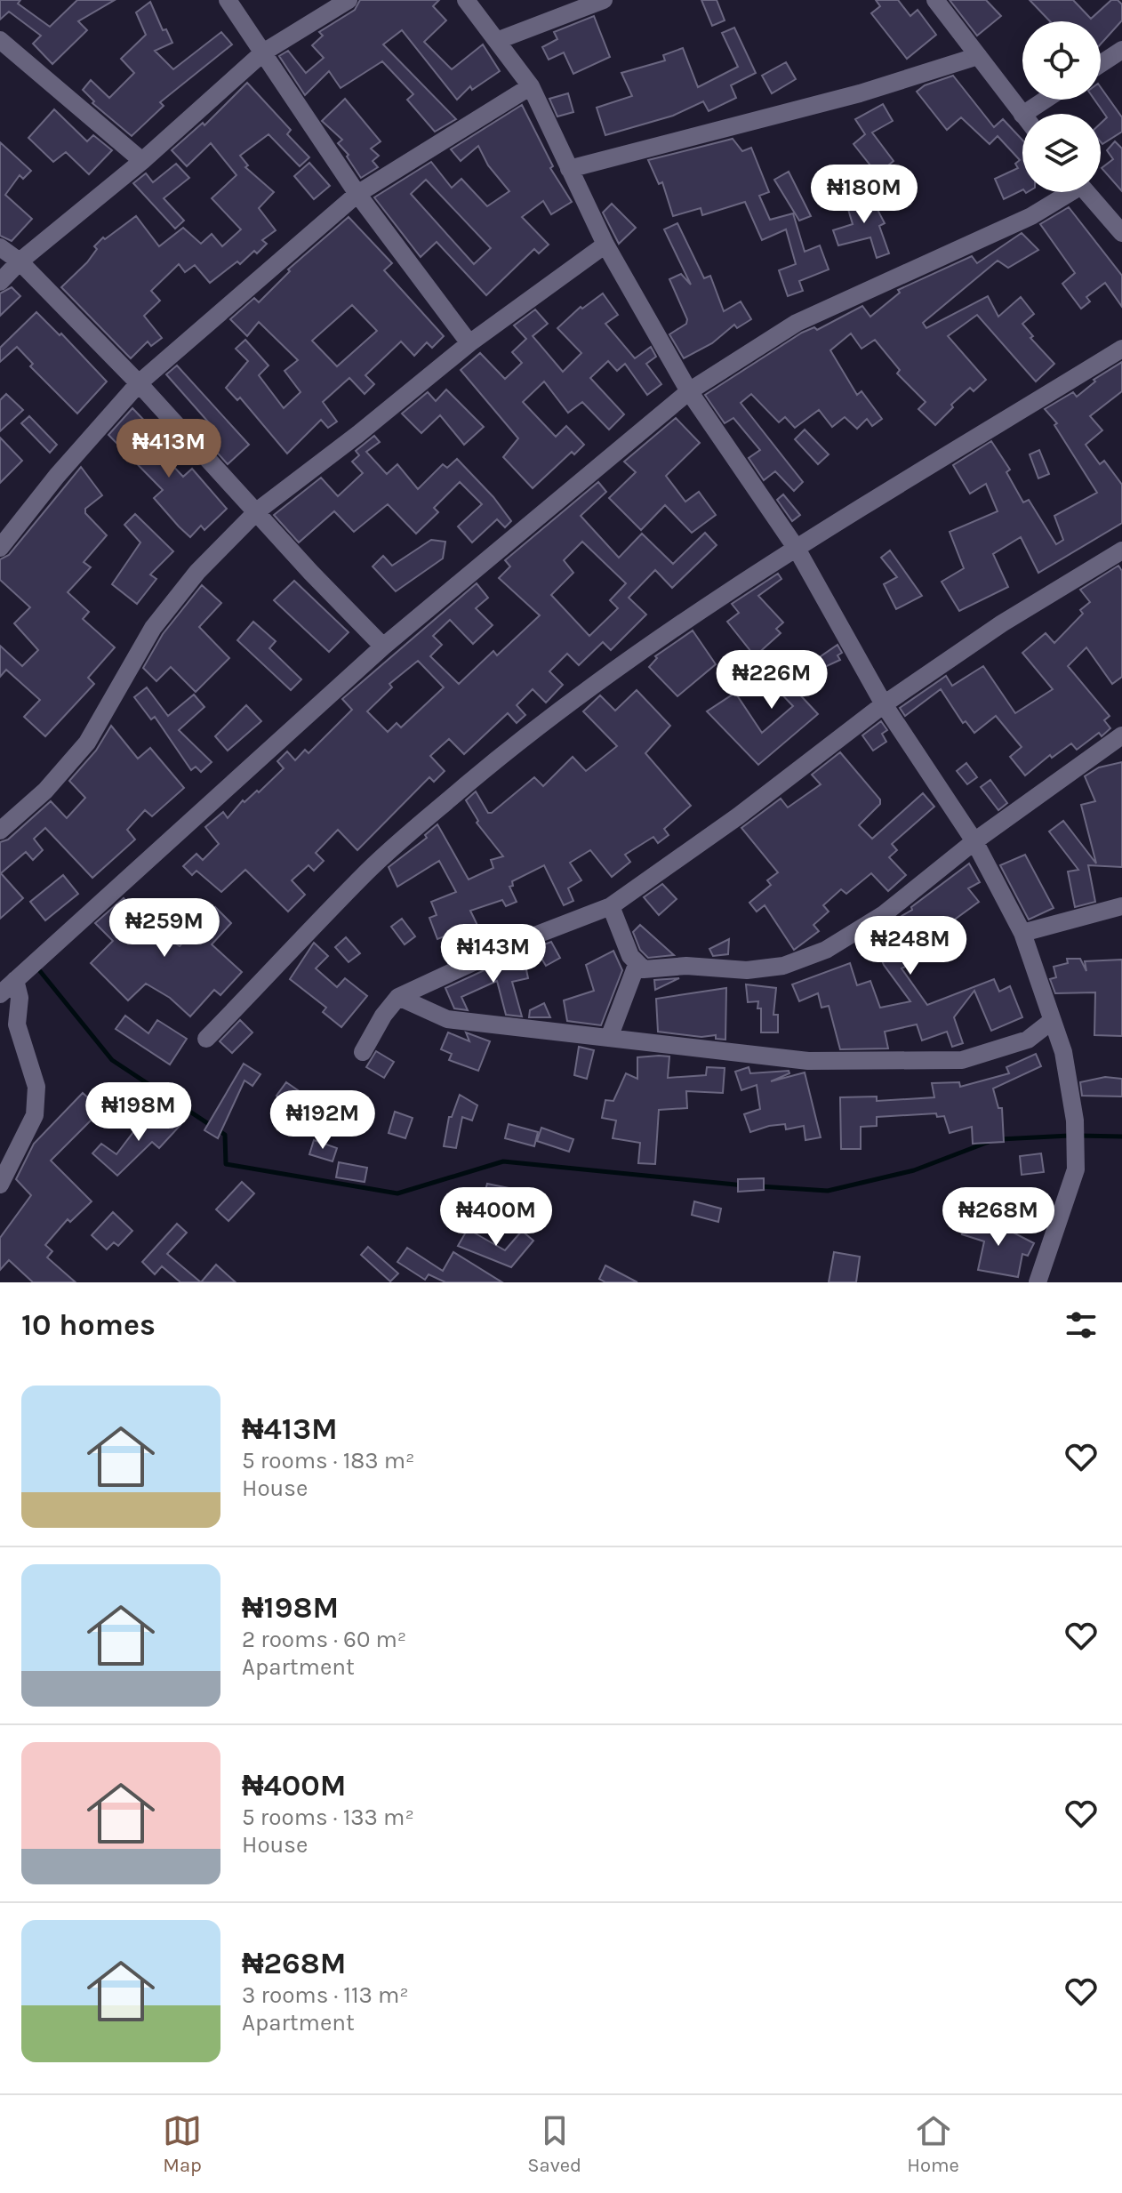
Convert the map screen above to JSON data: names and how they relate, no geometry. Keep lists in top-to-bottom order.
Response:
{
  "page": {
    "price": [
      "₦180M",
      "₦413M",
      "₦226M",
      "₦259M",
      "₦248M",
      "₦143M",
      "₦198M",
      "₦192M",
      "₦400M",
      "₦268M"
    ],
    "heading": "10 homes",
    "list": [
      {
        "name": "₦413M",
        "note": "5 rooms · 183 m² · House"
      },
      {
        "name": "₦198M",
        "note": "2 rooms · 60 m² · Apartment"
      },
      {
        "name": "₦400M",
        "note": "5 rooms · 133 m² · House"
      },
      {
        "name": "₦268M",
        "note": "3 rooms · 113 m² · Apartment"
      }
    ],
    "tabs": ["Map", "Saved", "Home"]
  }
}
